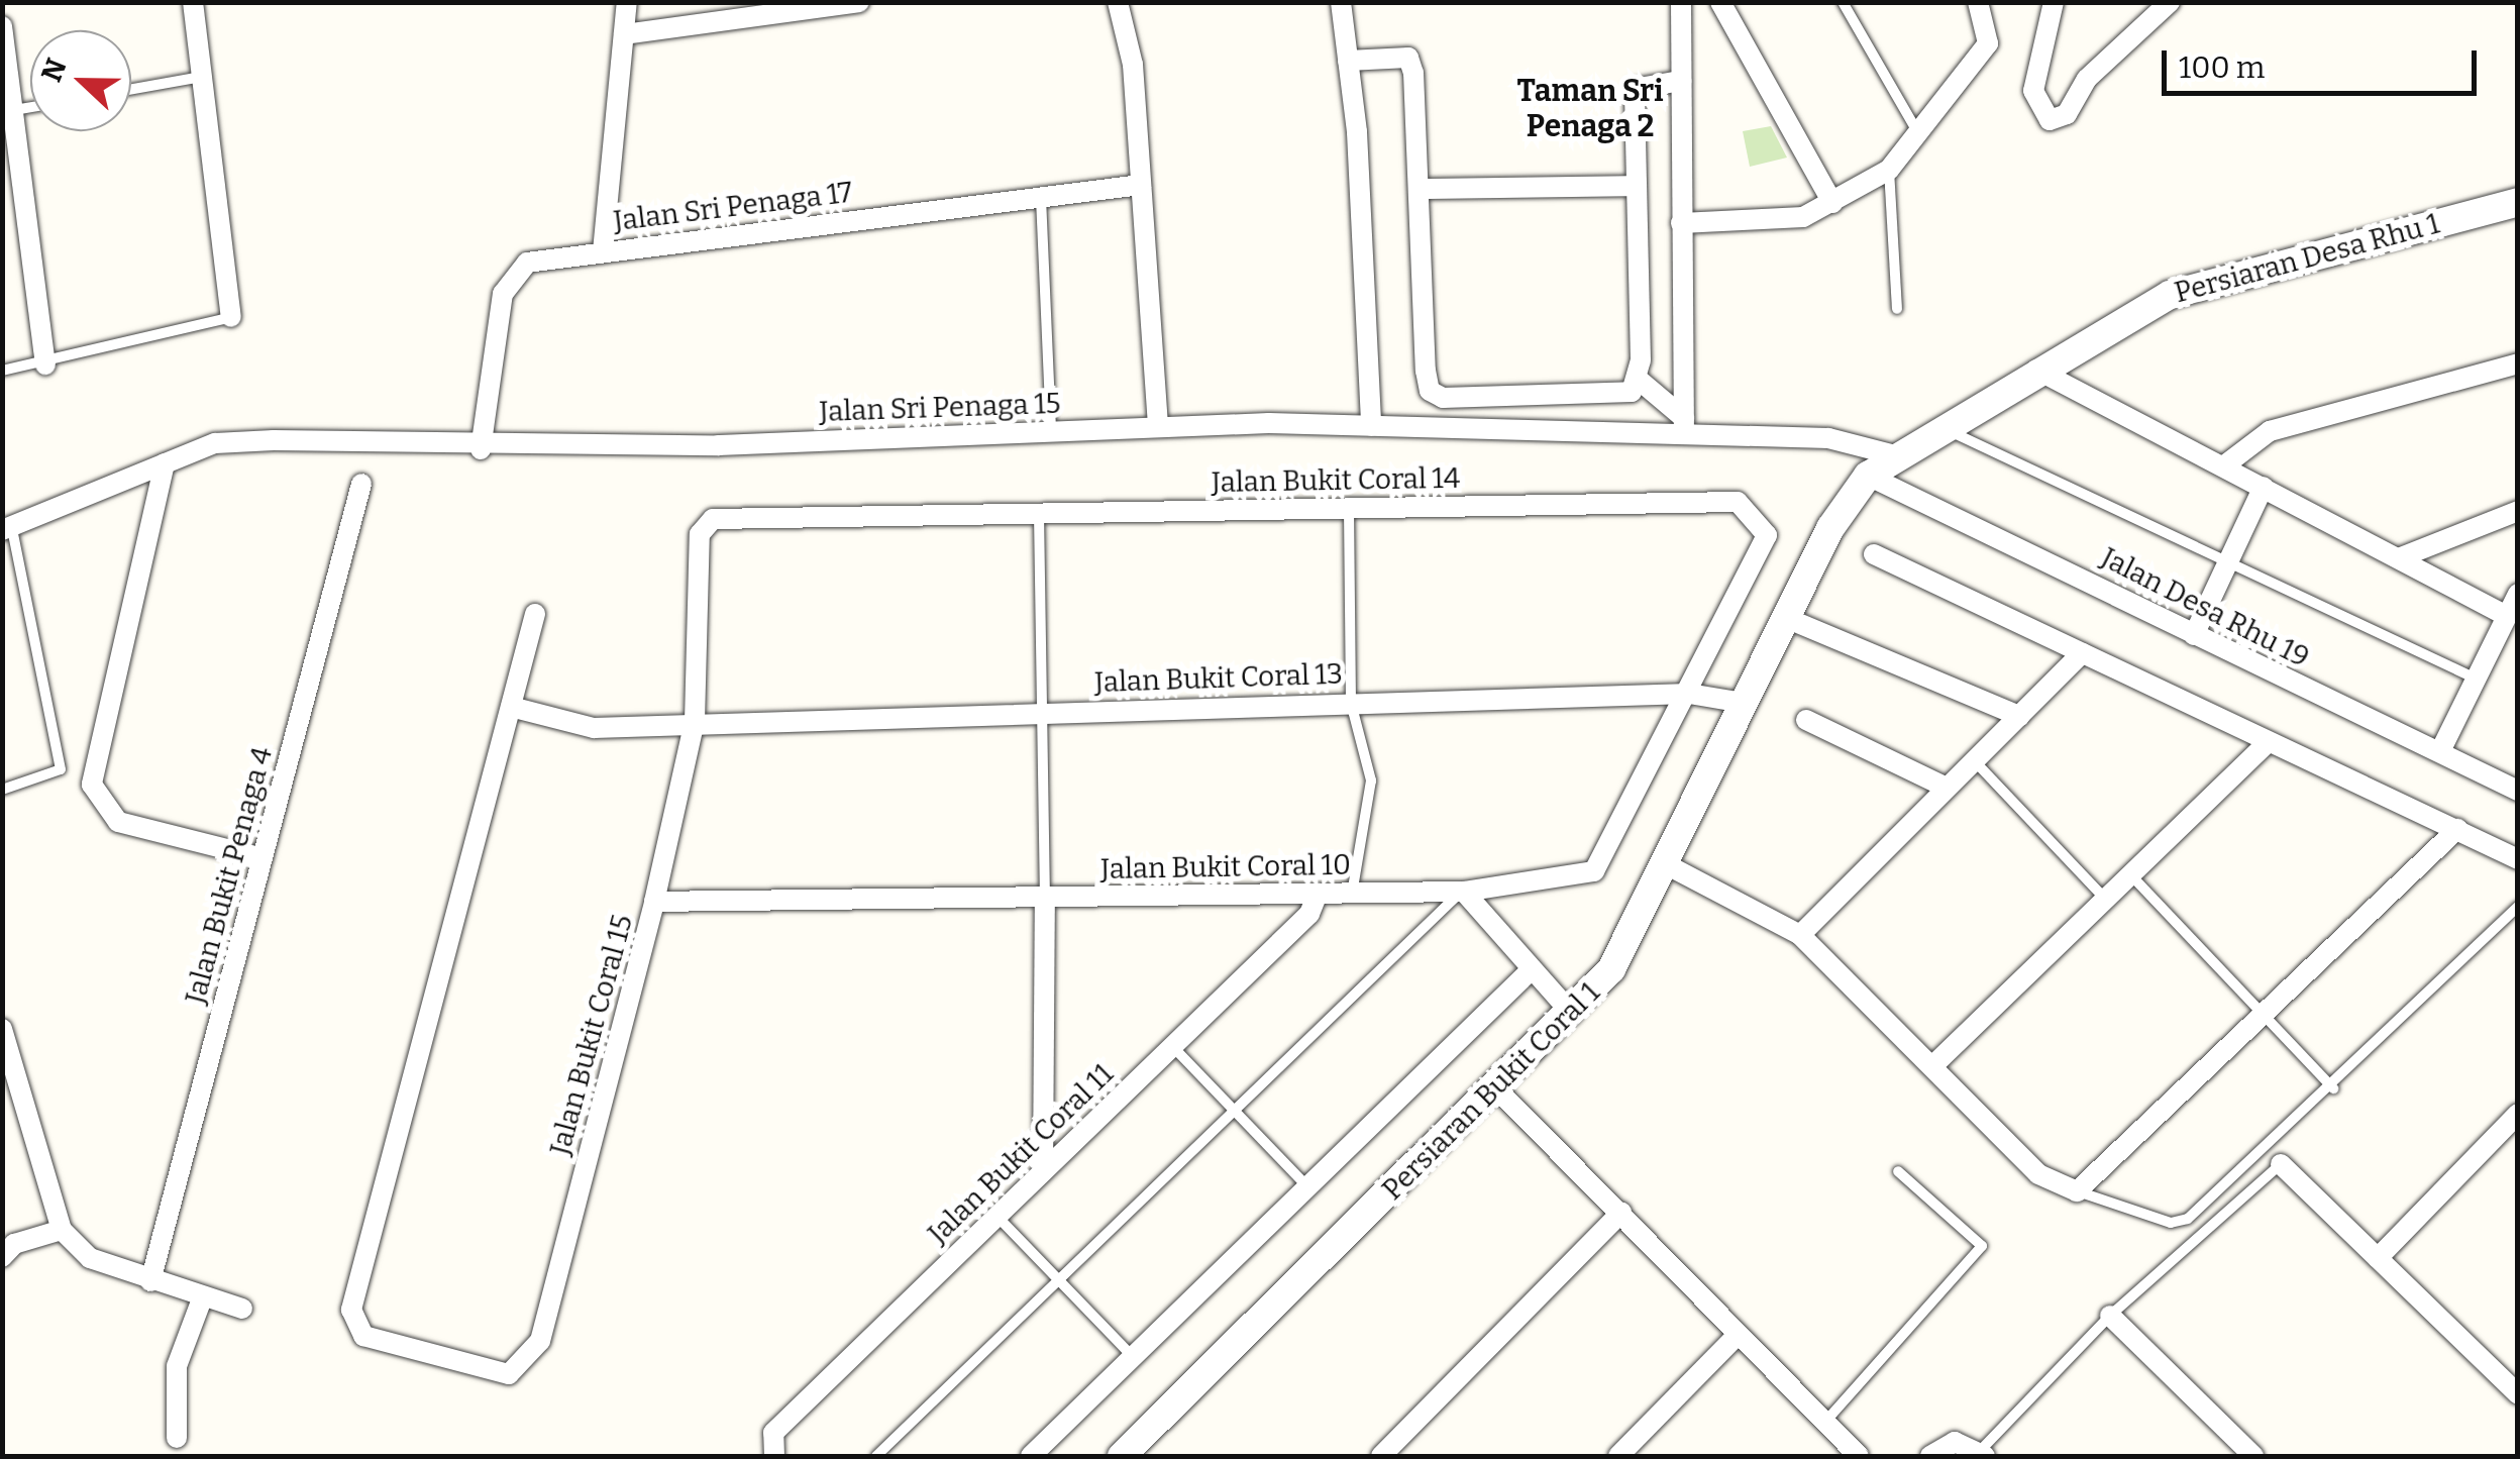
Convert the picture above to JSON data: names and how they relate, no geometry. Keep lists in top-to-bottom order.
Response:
{
  "streets": {
    "street": [
      "Jalan Sri Penaga 17",
      "Persiaran Desa Rhu 1",
      "Jalan Sri Penaga 15",
      "Jalan Bukit Coral 14",
      "Jalan Desa Rhu 19",
      "Jalan Bukit Coral 13",
      "Jalan Bukit Coral 10",
      "Jalan Bukit Penaga 4",
      "Jalan Bukit Coral 15",
      "Persiaran Bukit Coral 1",
      "Jalan Bukit Coral 11"
    ]
  },
  "crossings": [
    ["Jalan Sri Penaga 17", "Jalan Sri Penaga 15"],
    ["Persiaran Desa Rhu 1", "Jalan Sri Penaga 15"],
    ["Persiaran Desa Rhu 1", "Persiaran Bukit Coral 1"],
    ["Jalan Sri Penaga 15", "Persiaran Bukit Coral 1"],
    ["Jalan Bukit Coral 14", "Jalan Bukit Coral 13"],
    ["Jalan Bukit Coral 14", "Jalan Bukit Coral 10"],
    ["Jalan Bukit Coral 14", "Jalan Bukit Coral 15"],
    ["Jalan Desa Rhu 19", "Persiaran Bukit Coral 1"],
    ["Jalan Bukit Coral 13", "Jalan Bukit Coral 10"],
    ["Jalan Bukit Coral 13", "Jalan Bukit Coral 15"],
    ["Jalan Bukit Coral 13", "Persiaran Bukit Coral 1"],
    ["Jalan Bukit Coral 10", "Jalan Bukit Coral 15"],
    ["Jalan Bukit Coral 10", "Jalan Bukit Coral 11"]
  ],
  "districts": ["Taman Sri Penaga 2"],
  "scale_bar": "100 m",
  "north": "left"
}
